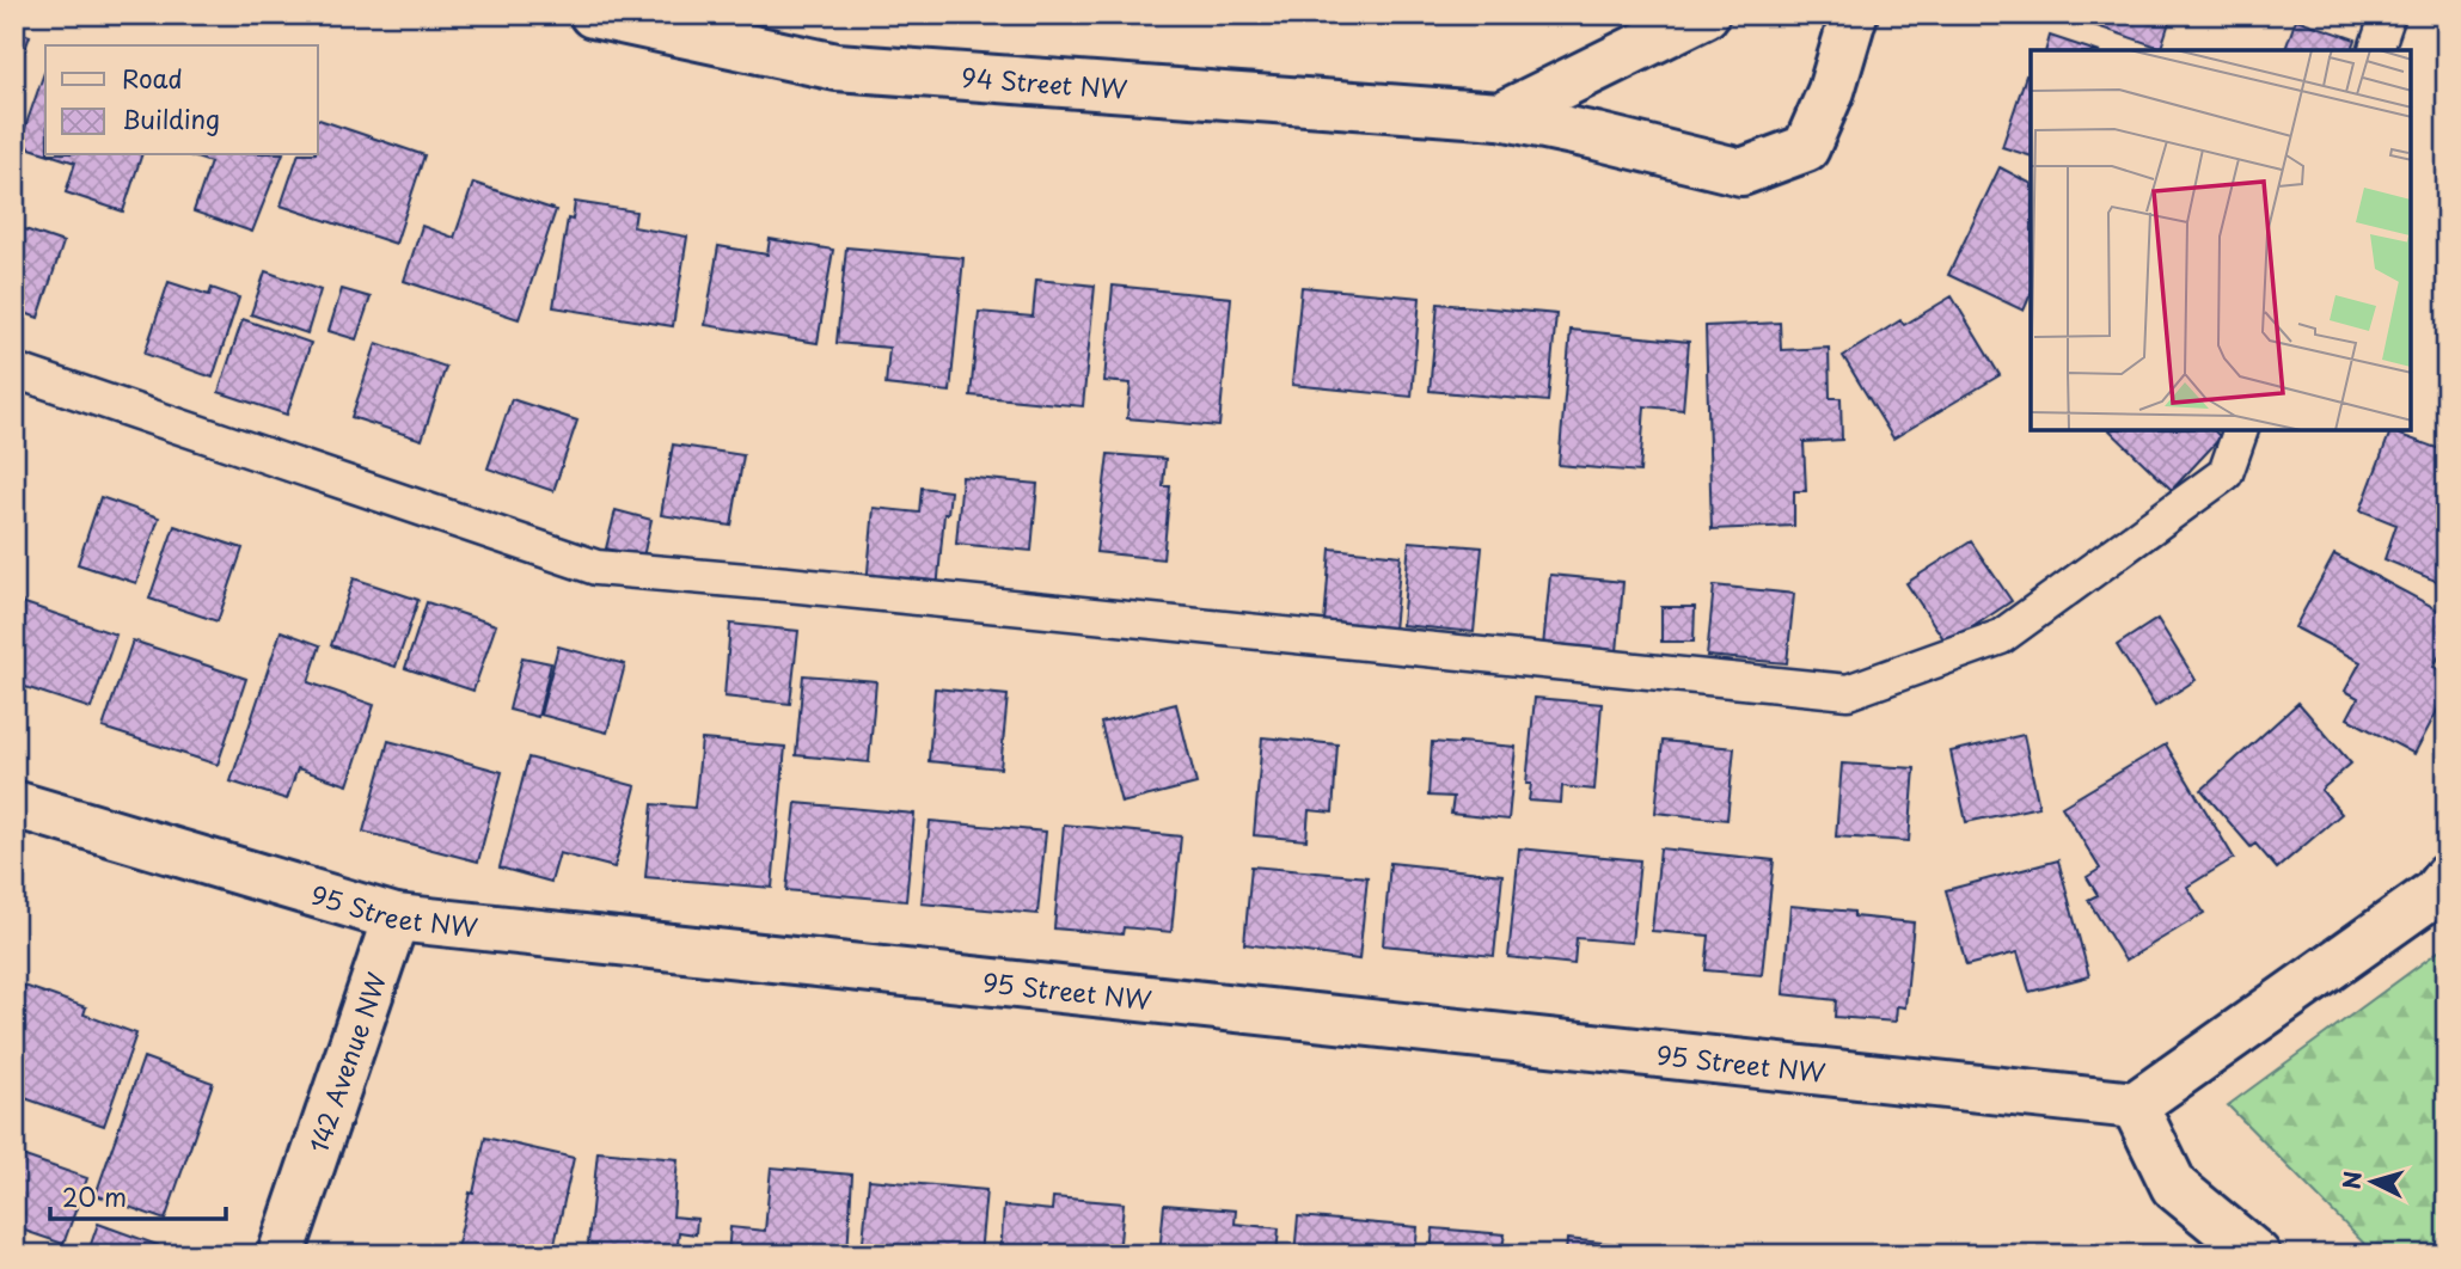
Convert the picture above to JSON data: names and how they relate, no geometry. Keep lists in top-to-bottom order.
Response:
{
  "streets": {
    "street": ["94 Street NW", "95 Street NW", "142 Avenue NW"]
  },
  "crossings": [
    ["95 Street NW", "142 Avenue NW"]
  ],
  "legend": ["Road", "Building"],
  "scale_bar": "20 m",
  "north": "left"
}
